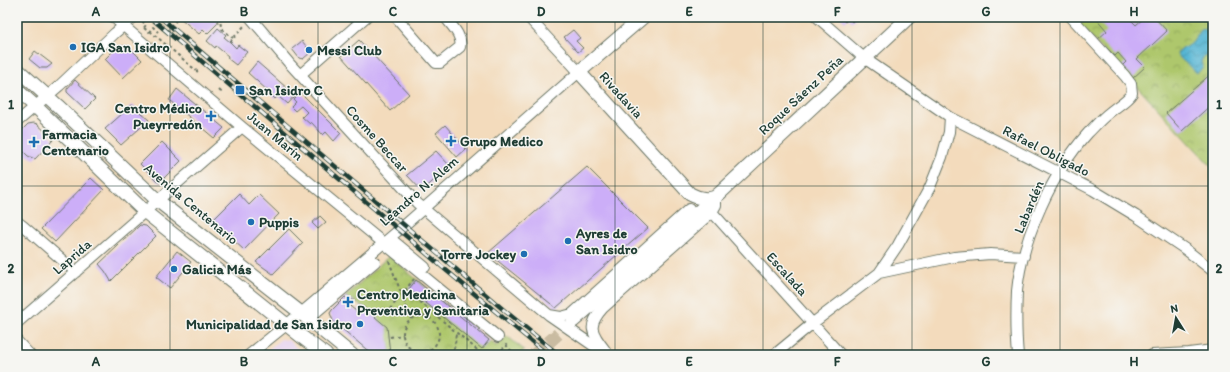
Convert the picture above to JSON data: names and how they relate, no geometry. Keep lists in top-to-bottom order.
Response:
{
  "streets": {
    "main road": [
      "Rivadavia",
      "Roque Sáenz Peña",
      "Leandro N. Alem",
      "Avenida Centenario"
    ],
    "street": [
      "Juan Marín",
      "Cosme Beccar",
      "Rafael Obligado",
      "Labardén",
      "Laprida",
      "Escalada"
    ]
  },
  "crossings": [
    ["Rivadavia", "Leandro N. Alem"],
    ["Roque Sáenz Peña", "Rafael Obligado"],
    ["Juan Marín", "Leandro N. Alem"],
    ["Juan Marín", "Laprida"],
    ["Cosme Beccar", "Leandro N. Alem"],
    ["Rafael Obligado", "Labardén"],
    ["Leandro N. Alem", "Avenida Centenario"],
    ["Avenida Centenario", "Laprida"]
  ],
  "places": {
    "other": [
      "IGA San Isidro",
      "Messi Club",
      "Puppis",
      "Ayres de San Isidro",
      "Torre Jockey",
      "Galicia Más",
      "Municipalidad de San Isidro"
    ],
    "transit": ["San Isidro C"],
    "health": [
      "Centro Médico Pueyrredón",
      "Grupo Medico",
      "Farmacia Centenario",
      "Centro Medicina Preventiva y Sanitaria"
    ]
  },
  "north": "top",
  "grid": {
    "columns": [
      "A",
      "B",
      "C",
      "D",
      "E",
      "F",
      "G",
      "H"
    ],
    "rows": ["1", "2"]
  }
}
